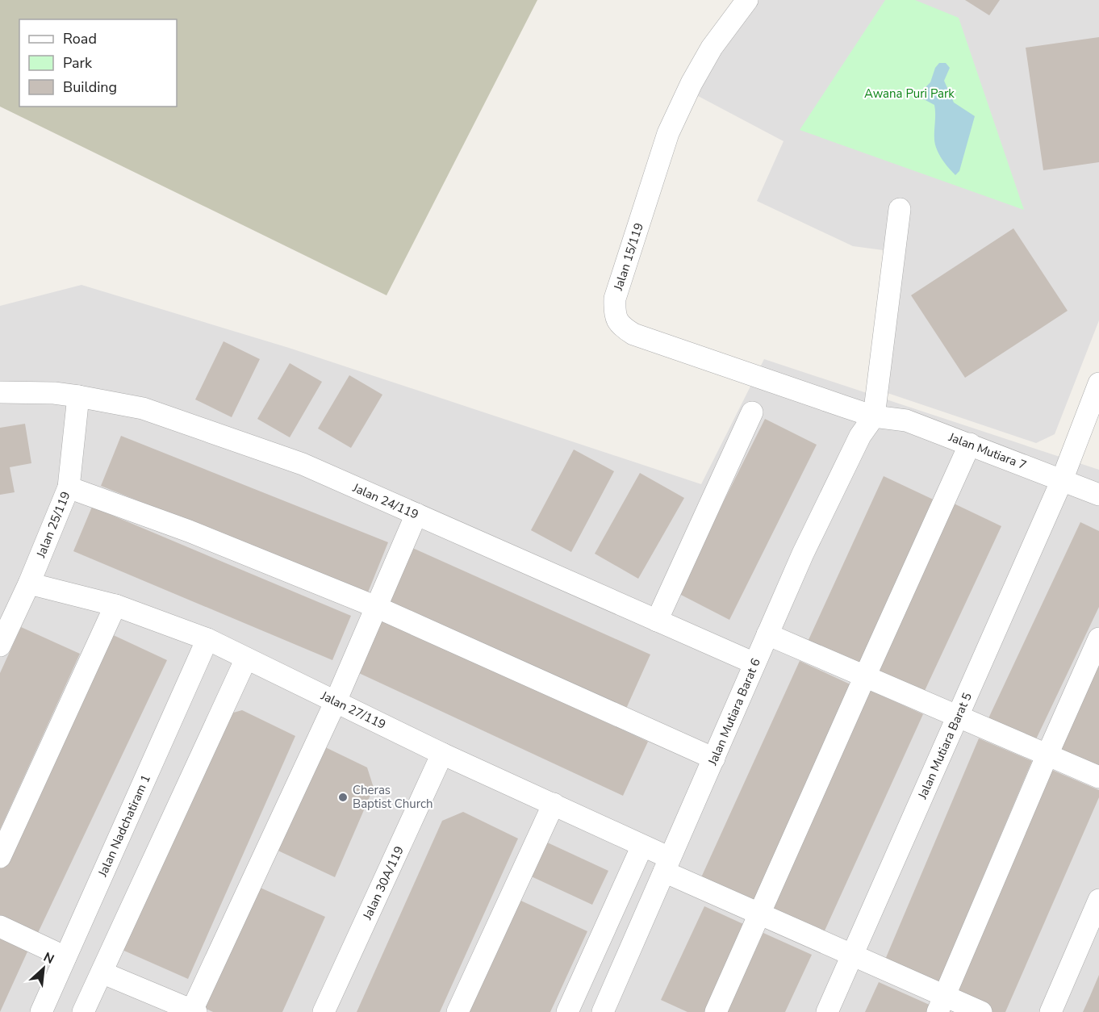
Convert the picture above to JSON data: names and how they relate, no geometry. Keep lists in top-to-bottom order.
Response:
{
  "streets": {
    "street": [
      "Jalan 15/119",
      "Jalan Mutiara 7",
      "Jalan 24/119",
      "Jalan 25/119",
      "Jalan 27/119",
      "Jalan Mutiara Barat 6",
      "Jalan Mutiara Barat 5",
      "Jalan Nadchatiram 1",
      "Jalan 30A/119"
    ]
  },
  "crossings": [
    ["Jalan 15/119", "Jalan Mutiara 7"],
    ["Jalan 15/119", "Jalan Mutiara Barat 6"],
    ["Jalan Mutiara 7", "Jalan Mutiara Barat 6"],
    ["Jalan Mutiara 7", "Jalan Mutiara Barat 5"],
    ["Jalan 24/119", "Jalan 25/119"],
    ["Jalan 24/119", "Jalan Mutiara Barat 6"],
    ["Jalan 25/119", "Jalan 27/119"],
    ["Jalan 27/119", "Jalan Mutiara Barat 6"],
    ["Jalan 27/119", "Jalan Mutiara Barat 5"],
    ["Jalan 27/119", "Jalan Nadchatiram 1"],
    ["Jalan 27/119", "Jalan 30A/119"]
  ],
  "parks": ["Awana Puri Park"],
  "places": ["Cheras Baptist Church"],
  "legend": ["Road", "Park", "Building"],
  "north": "top right"
}
